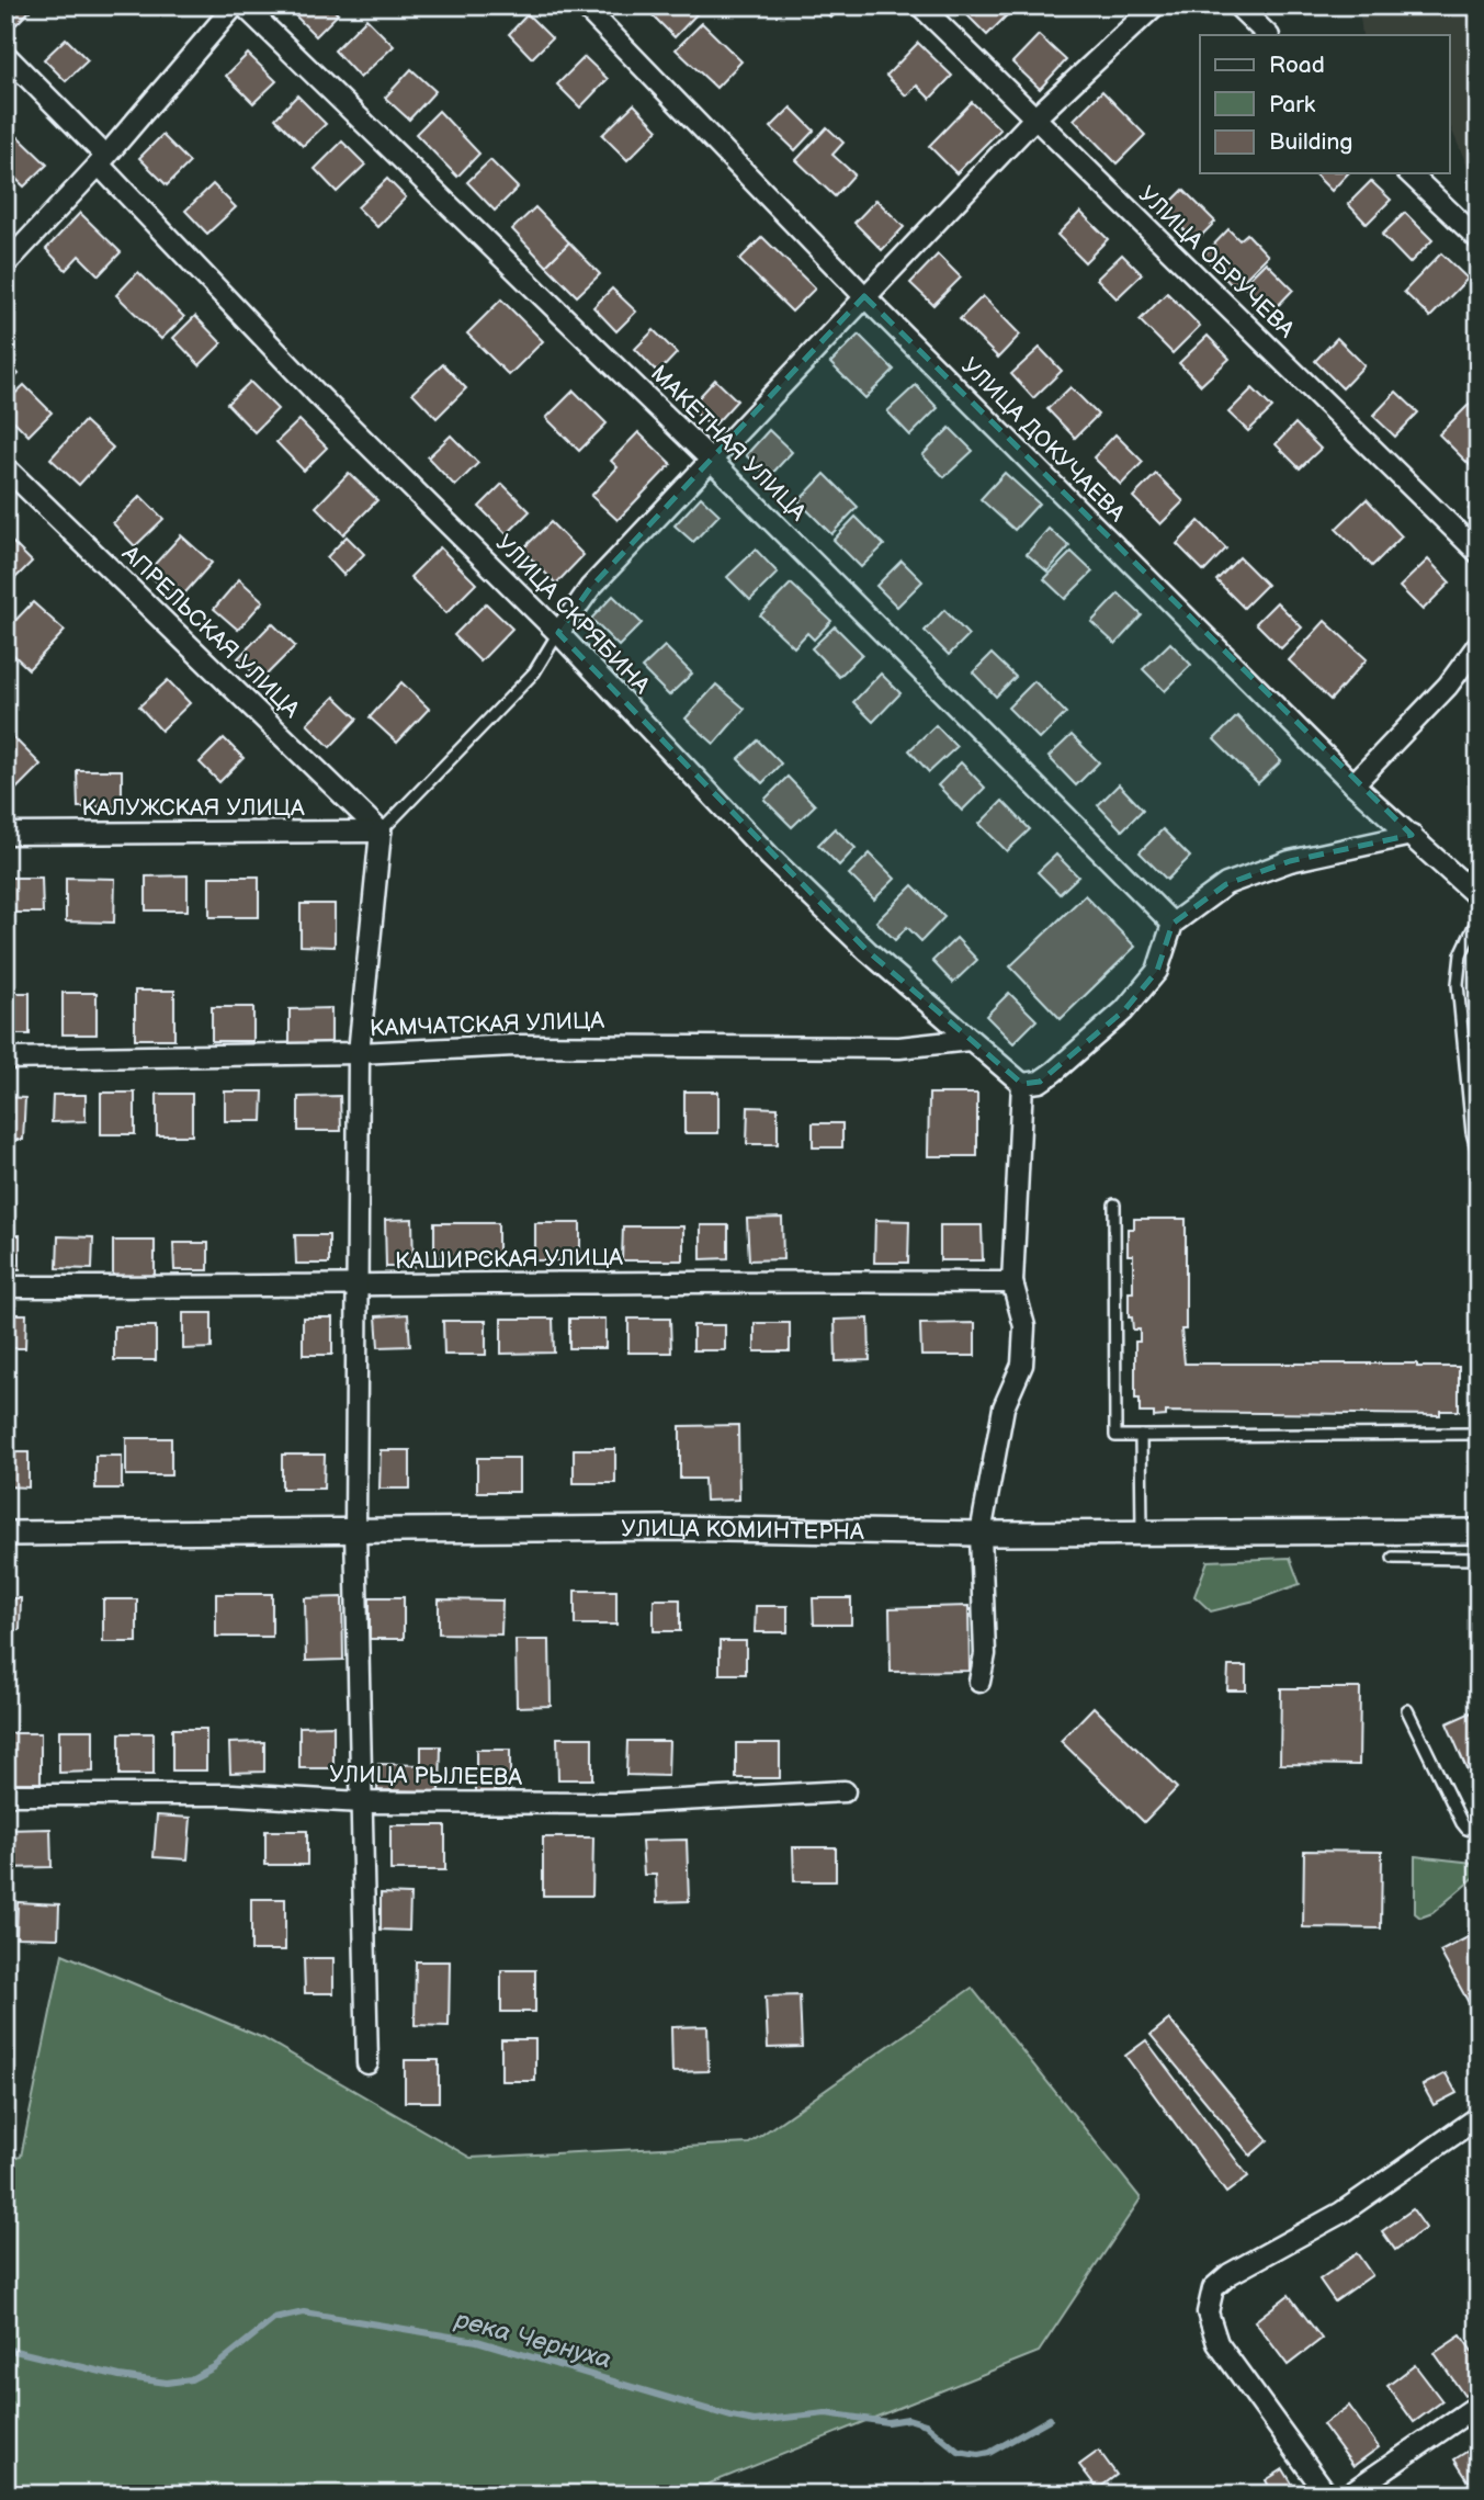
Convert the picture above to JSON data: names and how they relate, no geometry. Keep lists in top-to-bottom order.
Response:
{
  "streets": {
    "street": [
      "УЛИЦА ОБРУЧЕВА",
      "УЛИЦА ДОКУЧАЕВА",
      "МАКЕТНАЯ УЛИЦА",
      "УЛИЦА СКРЯБИНА",
      "АПРЕЛЬСКАЯ УЛИЦА",
      "КАЛУЖСКАЯ УЛИЦА",
      "КАМЧАТСКАЯ УЛИЦА",
      "КАШИРСКАЯ УЛИЦА",
      "УЛИЦА КОМИНТЕРНА",
      "УЛИЦА РЫЛЕЕВА"
    ]
  },
  "crossings": [
    ["УЛИЦА СКРЯБИНА", "КАМЧАТСКАЯ УЛИЦА"],
    ["АПРЕЛЬСКАЯ УЛИЦА", "КАЛУЖСКАЯ УЛИЦА"]
  ],
  "water": ["река Чернуха"],
  "legend": ["Road", "Park", "Building"]
}
